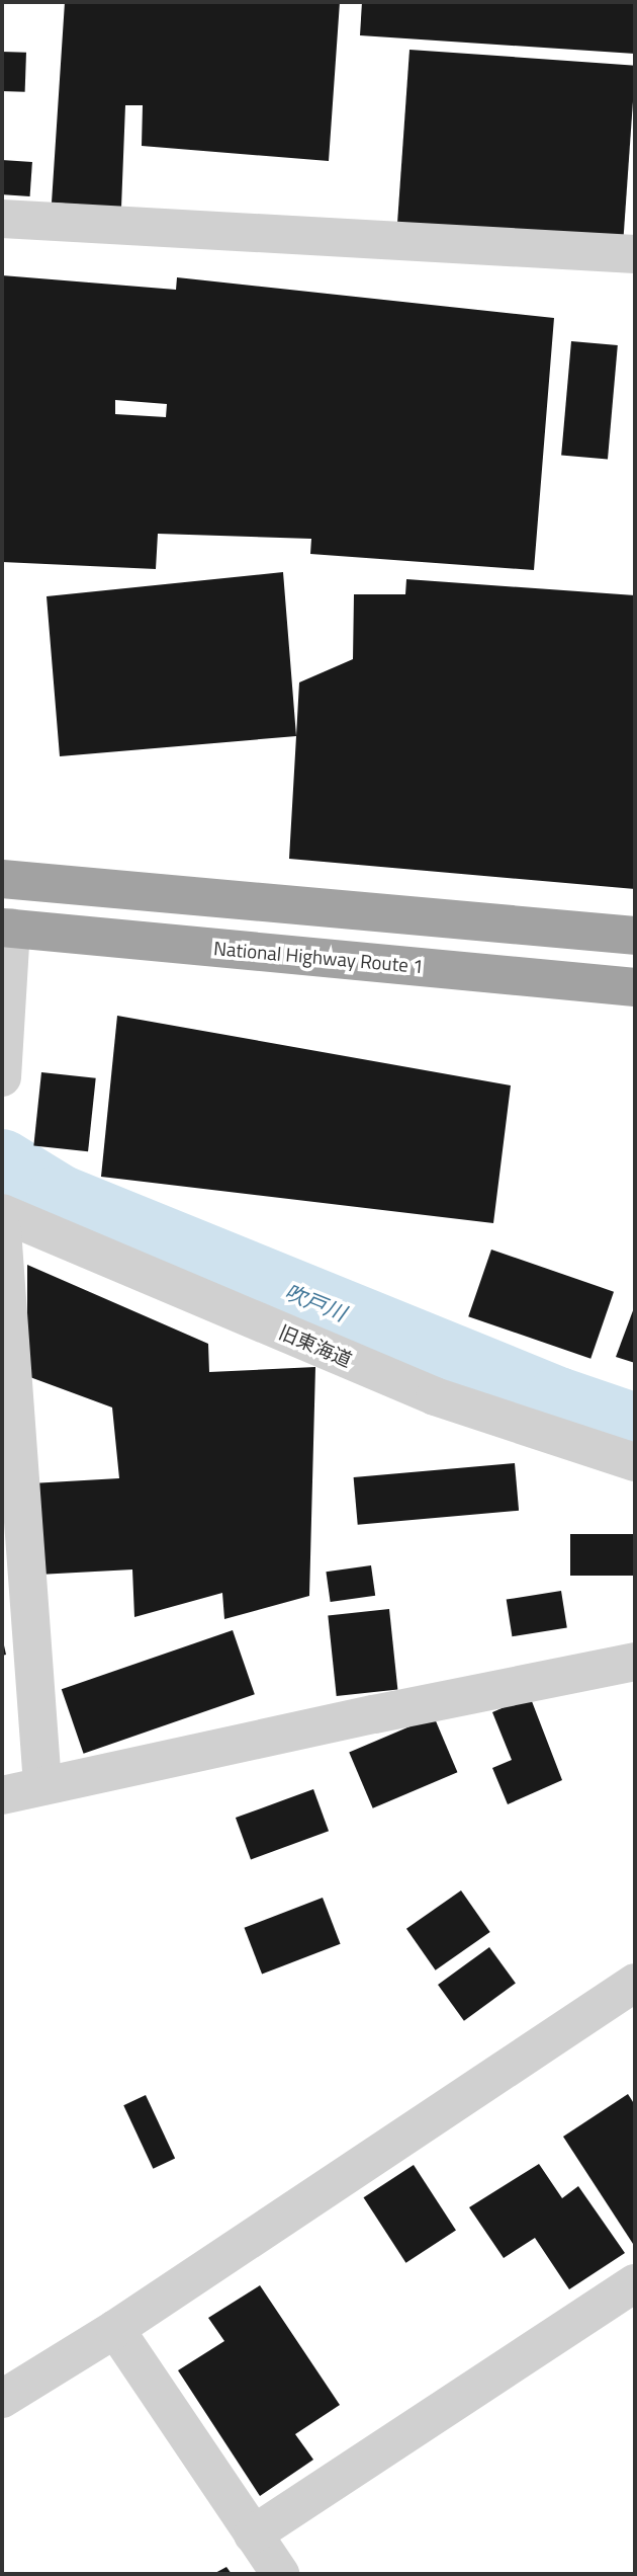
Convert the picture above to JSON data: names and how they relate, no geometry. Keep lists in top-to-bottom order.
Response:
{
  "streets": {
    "highway": ["National Highway Route 1"],
    "street": ["旧東海道"]
  },
  "water": ["吹戸川"]
}
